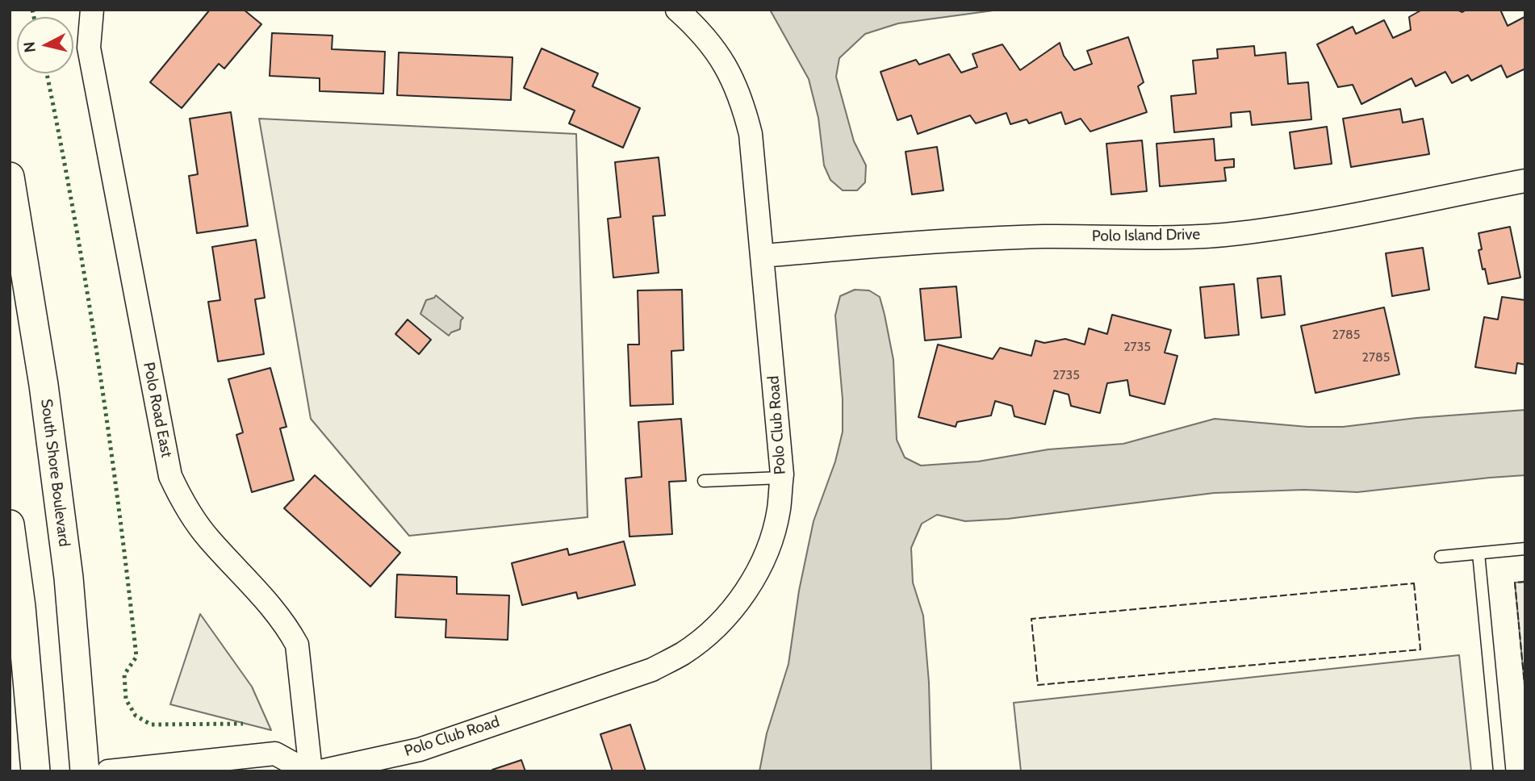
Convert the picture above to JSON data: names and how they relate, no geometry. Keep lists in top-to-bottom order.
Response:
{
  "streets": {
    "street": [
      "Polo Island Drive",
      "Polo Road East",
      "Polo Club Road",
      "South Shore Boulevard"
    ]
  },
  "crossings": [
    ["Polo Island Drive", "Polo Club Road"]
  ],
  "house_numbers": [
    "2785",
    "2735",
    "2785",
    "2735"
  ],
  "north": "left"
}
